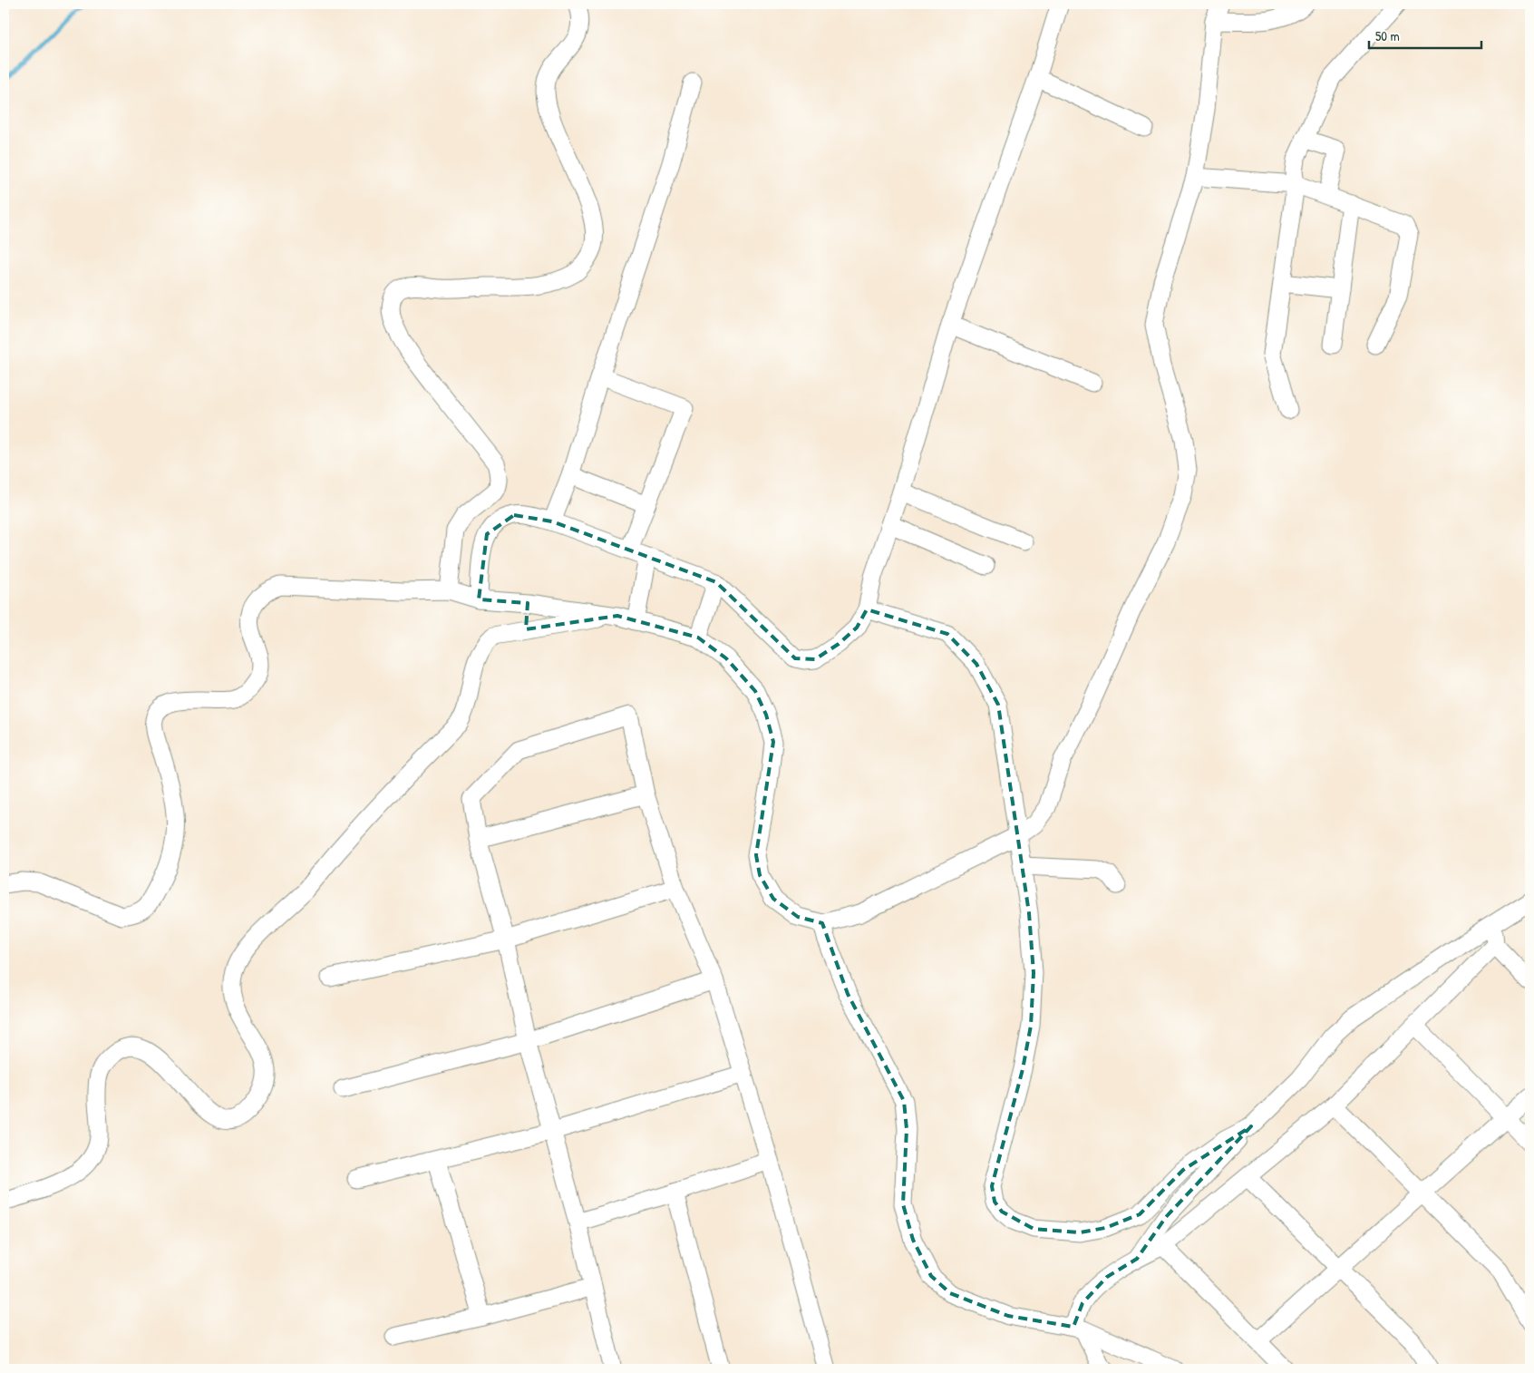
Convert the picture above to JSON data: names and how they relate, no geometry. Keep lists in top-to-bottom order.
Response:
{
  "scale_bar": "50 m"
}
